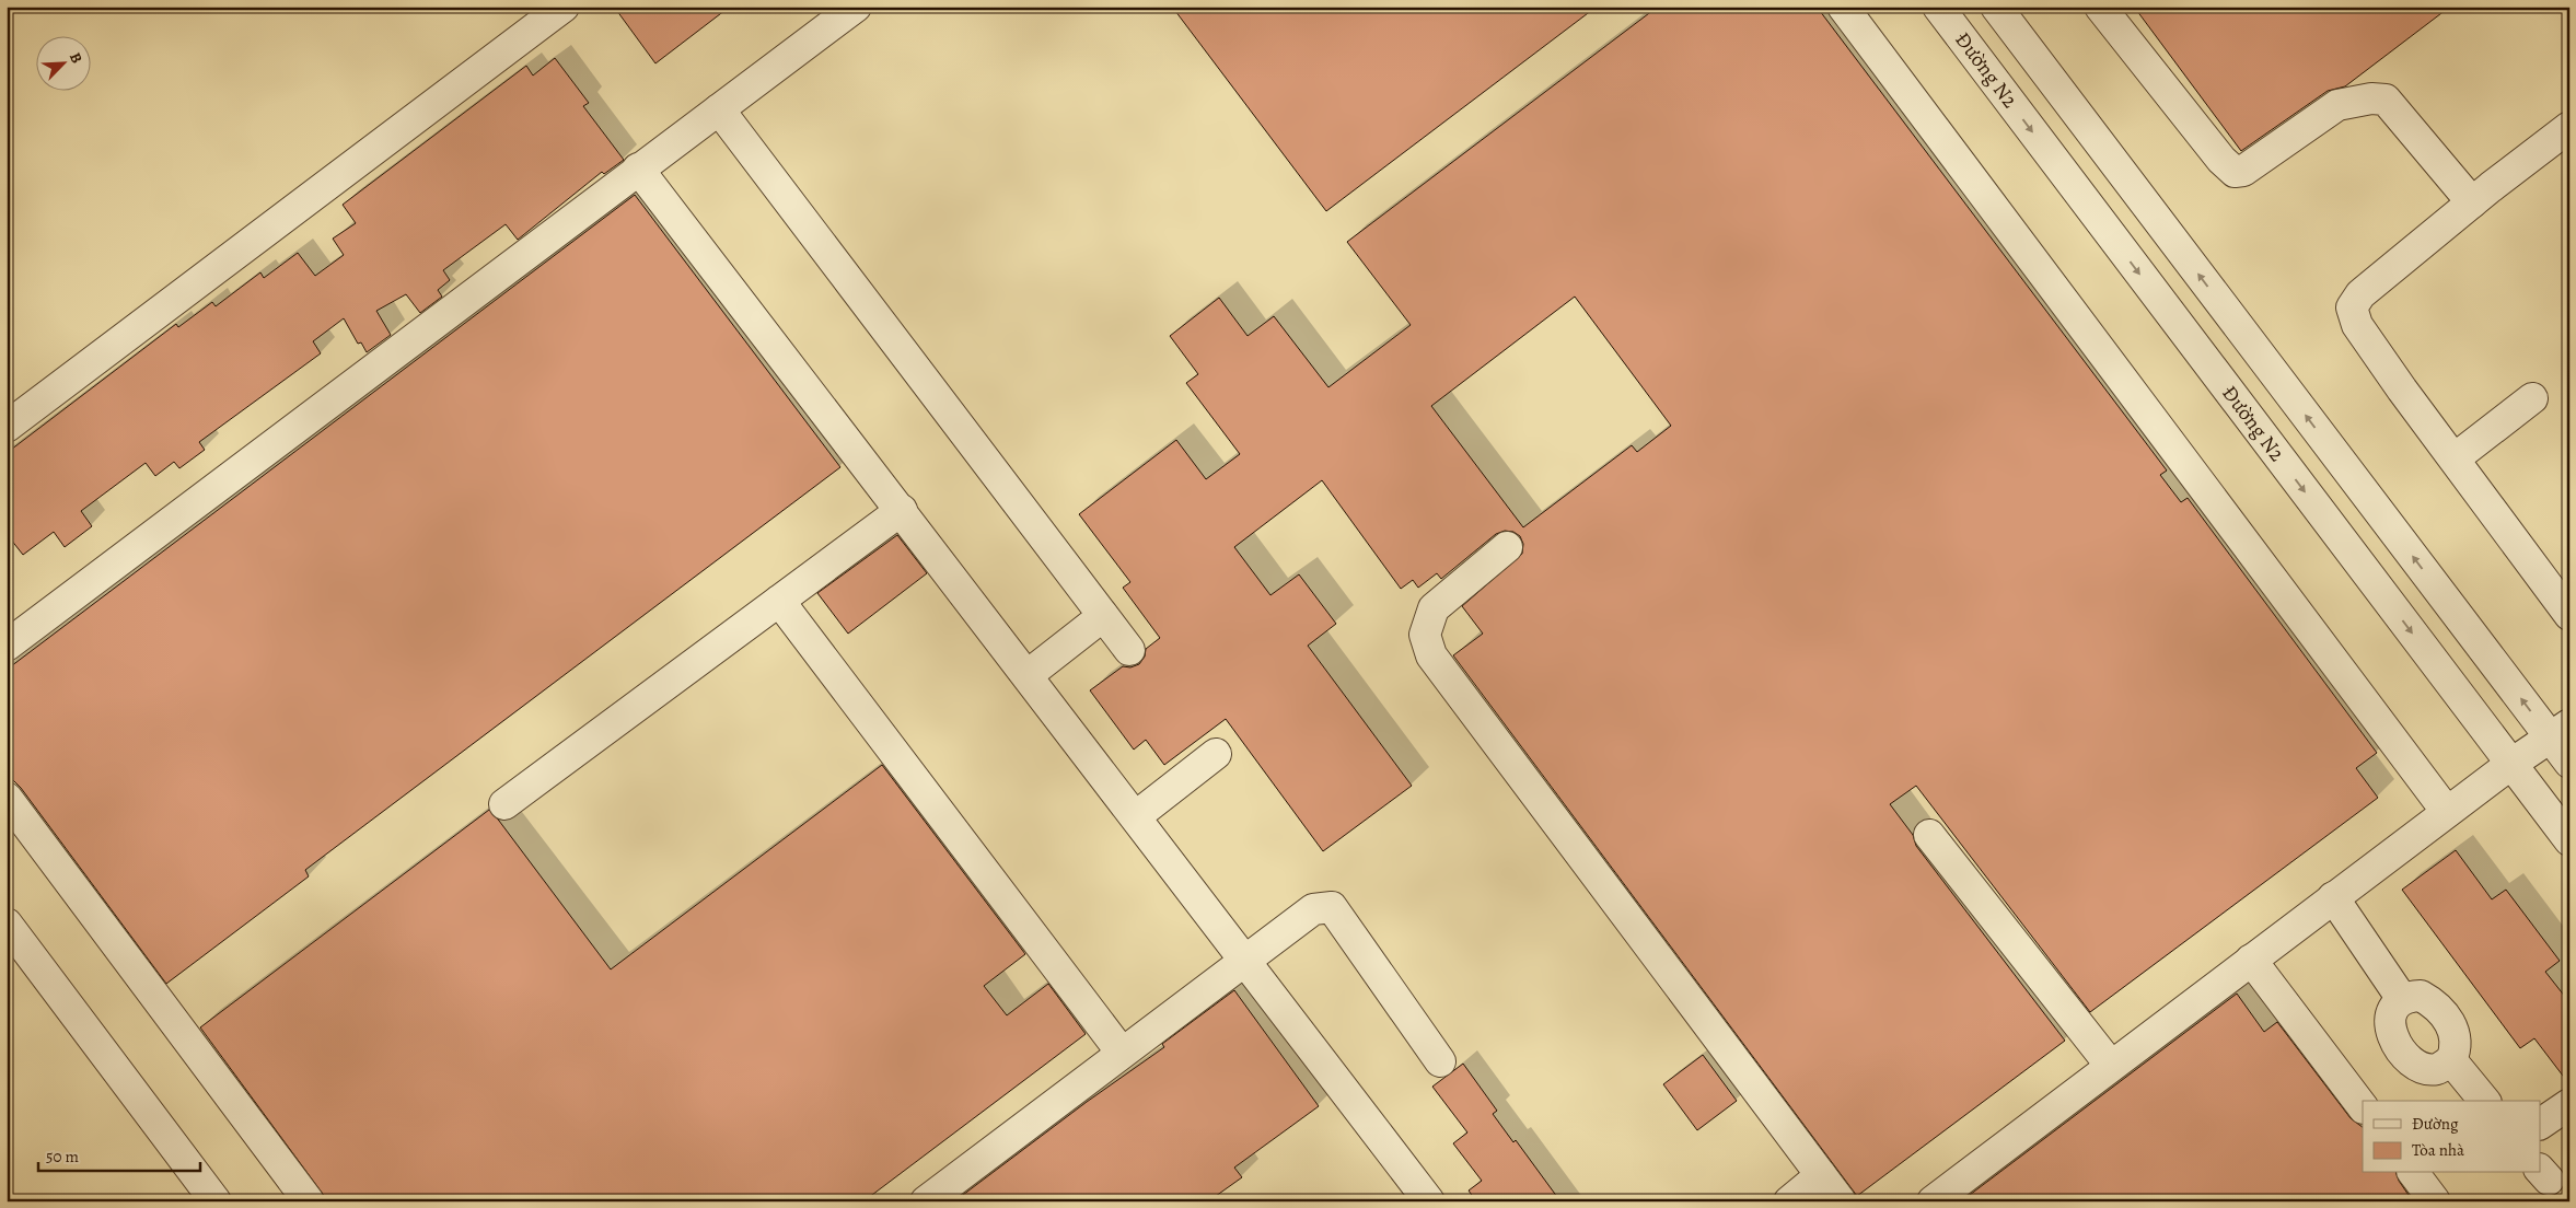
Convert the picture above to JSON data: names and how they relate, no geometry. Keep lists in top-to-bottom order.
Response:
{
  "streets": {
    "street": ["Đường N2"]
  },
  "legend": ["Đường", "Tòa nhà"],
  "scale_bar": "50 m",
  "north": "top right"
}
